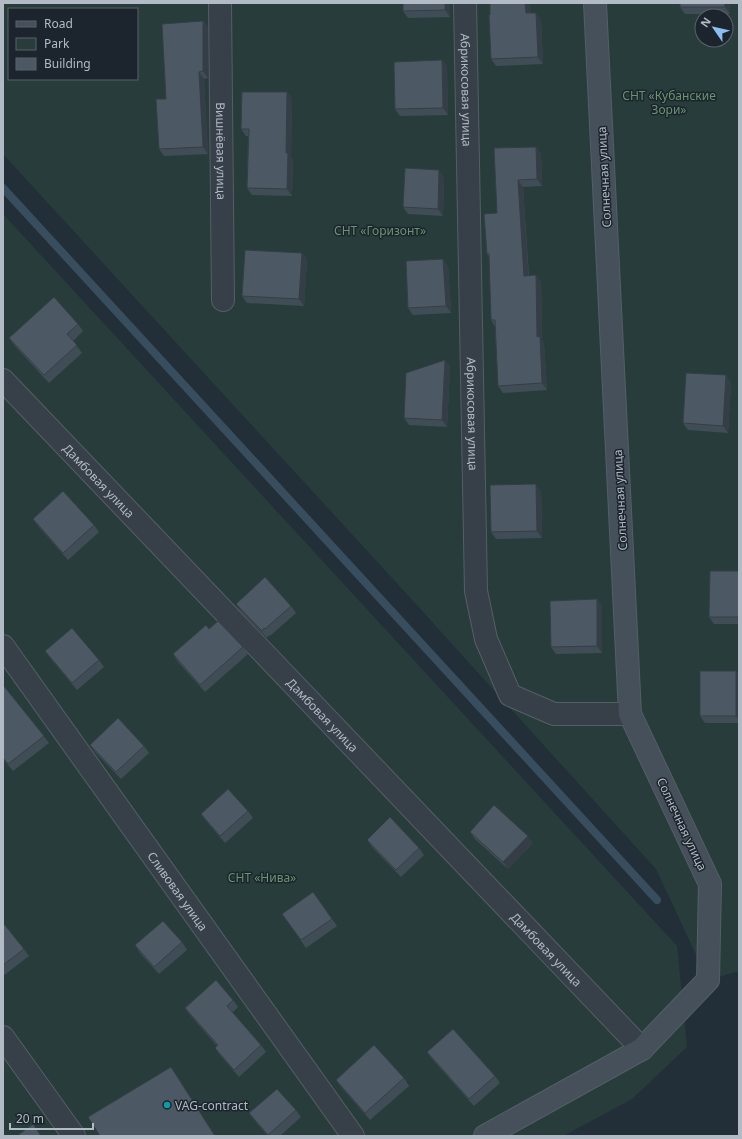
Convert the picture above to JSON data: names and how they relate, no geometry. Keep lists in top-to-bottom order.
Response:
{
  "streets": {
    "street": [
      "Абрикосовая улица",
      "Вишнёвая улица",
      "Солнечная улица",
      "Дамбовая улица",
      "Сливовая улица"
    ]
  },
  "crossings": [
    ["Абрикосовая улица", "Солнечная улица"],
    ["Солнечная улица", "Дамбовая улица"]
  ],
  "parks": ["СНТ «Кубанские Зори»", "СНТ «Горизонт»", "СНТ «Нива»"],
  "places": ["VAG-contract"],
  "legend": ["Road", "Park", "Building"],
  "scale_bar": "20 m",
  "north": "top left"
}
